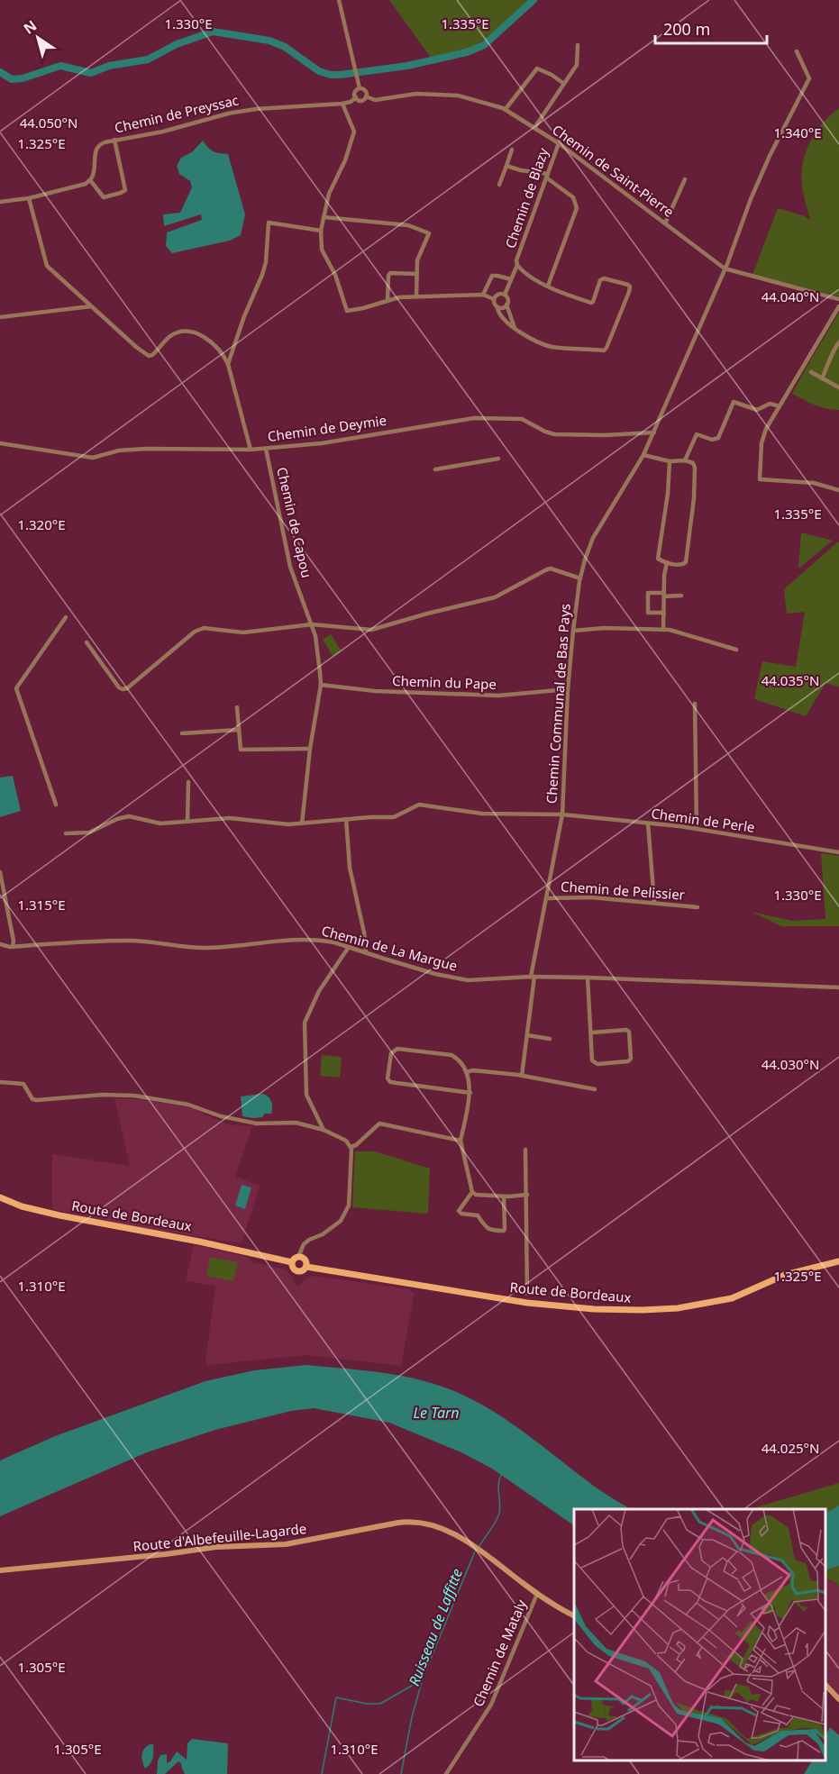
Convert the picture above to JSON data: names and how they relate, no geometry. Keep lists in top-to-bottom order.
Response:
{
  "streets": {
    "main road": ["Route de Bordeaux", "Route d'Albefeuille-Lagarde"],
    "street": [
      "Chemin de Preyssac",
      "Chemin de Saint-Pierre",
      "Chemin de Blazy",
      "Chemin de Deymie",
      "Chemin de Capou",
      "Chemin du Pape",
      "Chemin Communal de Bas Pays",
      "Chemin de Perle",
      "Chemin de Pelissier",
      "Chemin de La Margue",
      "Chemin de Mataly"
    ]
  },
  "crossings": [
    ["Chemin de Preyssac", "Chemin de Saint-Pierre"],
    ["Chemin de Saint-Pierre", "Chemin de Blazy"],
    ["Chemin de Saint-Pierre", "Chemin Communal de Bas Pays"],
    ["Chemin de Deymie", "Chemin de Capou"],
    ["Chemin de Deymie", "Chemin Communal de Bas Pays"],
    ["Chemin de Capou", "Chemin du Pape"],
    ["Chemin de Capou", "Chemin de Perle"],
    ["Chemin du Pape", "Chemin Communal de Bas Pays"],
    ["Chemin Communal de Bas Pays", "Chemin de Perle"],
    ["Chemin Communal de Bas Pays", "Chemin de Pelissier"],
    ["Chemin Communal de Bas Pays", "Chemin de La Margue"],
    ["Route d'Albefeuille-Lagarde", "Chemin de Mataly"]
  ],
  "water": ["Le Tarn", "Ruisseau de Laffitte"],
  "scale_bar": "200 m",
  "north": "top left",
  "coordinates": [
    "1.330°E",
    "1.335°E",
    "44.050°N",
    "1.340°E",
    "1.325°E",
    "44.040°N",
    "1.320°E",
    "44.035°N",
    "1.315°E",
    "44.030°N",
    "1.310°E",
    "44.025°N",
    "1.305°E"
  ]
}
